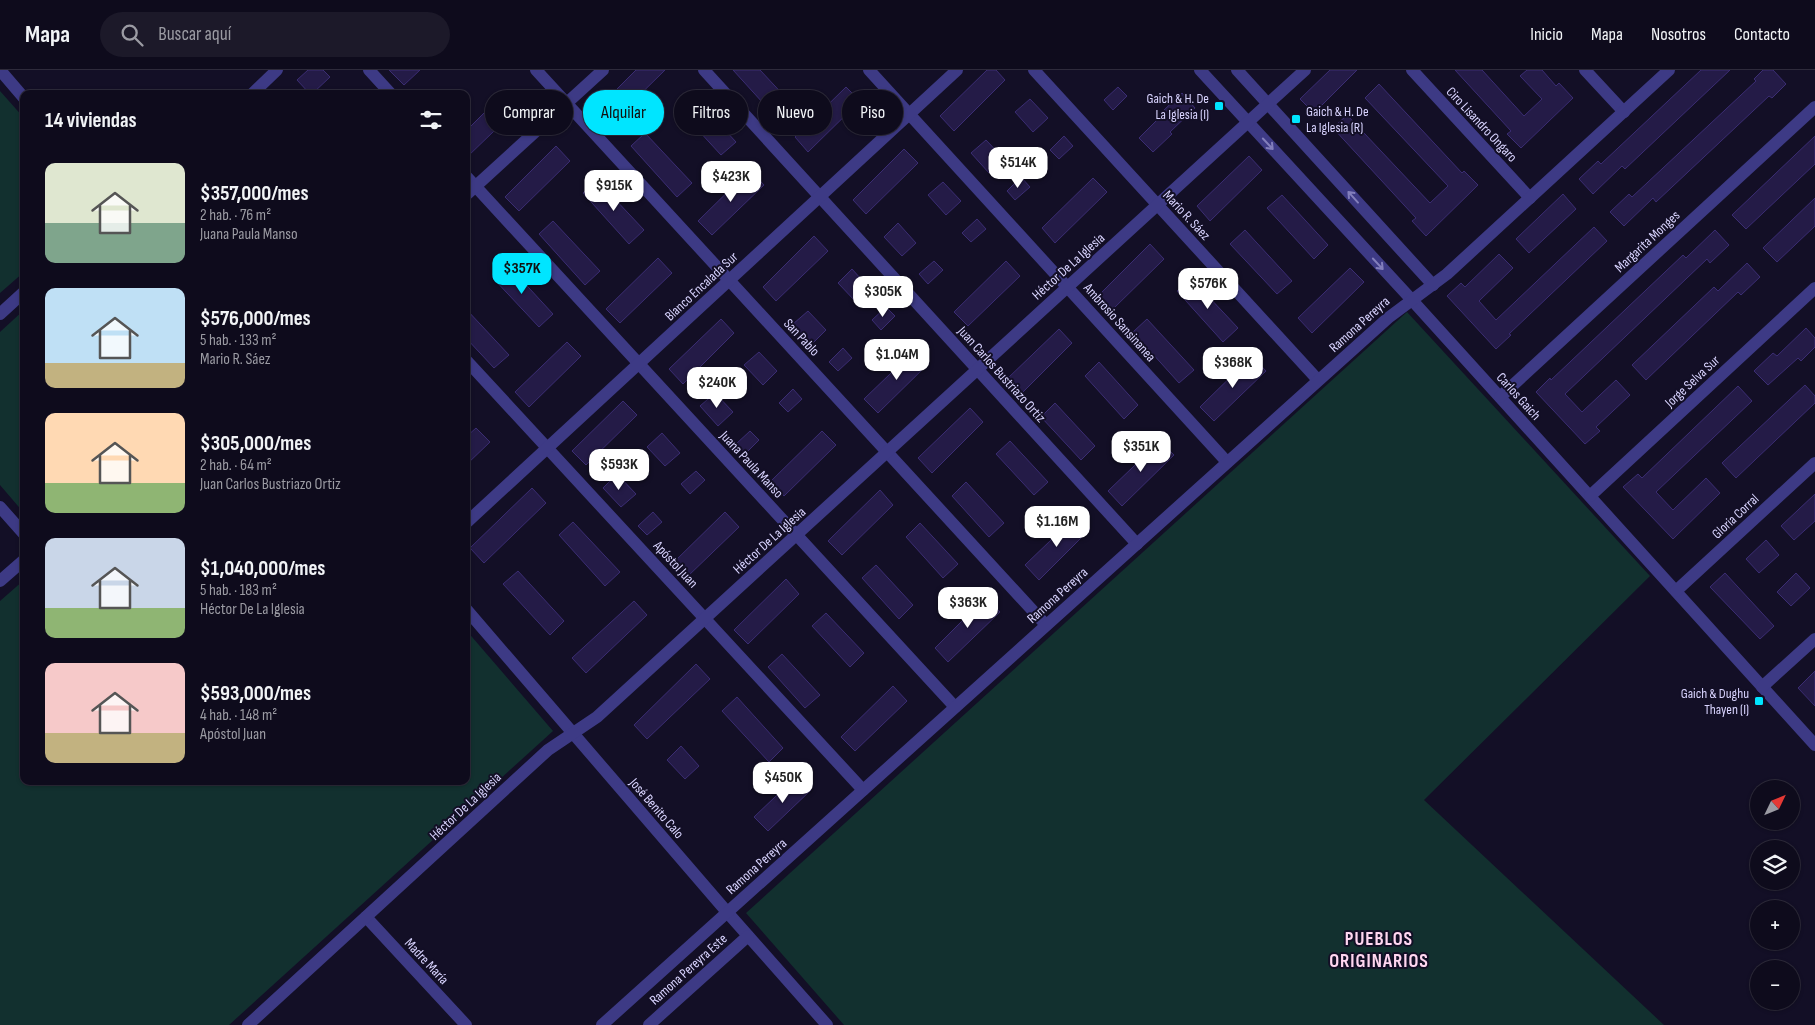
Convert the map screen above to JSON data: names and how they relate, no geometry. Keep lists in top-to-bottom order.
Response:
{
  "streets": {
    "street": [
      "Ciro Lisandro Ongaro",
      "Mario R. Sáez",
      "Margarita Monges",
      "Héctor De La Iglesia",
      "Blanco Encalada Sur",
      "Ambrosio Sansinanea",
      "Ramona Pereyra",
      "San Pablo",
      "Juan Carlos Bustriazo Ortiz",
      "Jorge Selva Sur",
      "Carlos Gaich",
      "Juana Paula Manso",
      "Gloria Corral",
      "Apóstol Juan",
      "José Benito Calo",
      "Madre María",
      "Ramona Pereyra Este"
    ]
  },
  "crossings": [
    ["Ciro Lisandro Ongaro", "Ramona Pereyra"],
    ["Mario R. Sáez", "Héctor De La Iglesia"],
    ["Mario R. Sáez", "Ramona Pereyra"],
    ["Margarita Monges", "Carlos Gaich"],
    ["Héctor De La Iglesia", "Ambrosio Sansinanea"],
    ["Héctor De La Iglesia", "San Pablo"],
    ["Héctor De La Iglesia", "Juan Carlos Bustriazo Ortiz"],
    ["Héctor De La Iglesia", "Carlos Gaich"],
    ["Héctor De La Iglesia", "Juana Paula Manso"],
    ["Héctor De La Iglesia", "Apóstol Juan"],
    ["Héctor De La Iglesia", "José Benito Calo"],
    ["Héctor De La Iglesia", "Madre María"],
    ["Blanco Encalada Sur", "Ambrosio Sansinanea"],
    ["Blanco Encalada Sur", "San Pablo"],
    ["Blanco Encalada Sur", "Juan Carlos Bustriazo Ortiz"],
    ["Blanco Encalada Sur", "Juana Paula Manso"],
    ["Blanco Encalada Sur", "Apóstol Juan"],
    ["Ambrosio Sansinanea", "Ramona Pereyra"],
    ["Ramona Pereyra", "San Pablo"],
    ["Ramona Pereyra", "Juan Carlos Bustriazo Ortiz"],
    ["Ramona Pereyra", "Carlos Gaich"],
    ["Ramona Pereyra", "Juana Paula Manso"],
    ["Ramona Pereyra", "Apóstol Juan"],
    ["Ramona Pereyra", "José Benito Calo"],
    ["Jorge Selva Sur", "Carlos Gaich"],
    ["Carlos Gaich", "Gloria Corral"],
    ["José Benito Calo", "Ramona Pereyra Este"]
  ],
  "districts": ["PUEBLOS ORIGINARIOS"],
  "places": {
    "transit": ["Gaich & H. De La Iglesia (I)", "Gaich & H. De La Iglesia (R)", "Gaich & Dughu Thayen (I)"]
  },
  "north": "top right",
  "page": {
    "header": "Mapa",
    "search": "Buscar aquí",
    "nav": [
      "Inicio",
      "Mapa",
      "Nosotros",
      "Contacto"
    ],
    "chip": [
      "Comprar",
      "Alquilar",
      "Filtros",
      "Nuevo",
      "Piso"
    ],
    "heading": "14 viviendas",
    "price": [
      "$514K",
      "$423K",
      "$915K",
      "$357K",
      "$576K",
      "$305K",
      "$1.04M",
      "$368K",
      "$240K",
      "$351K",
      "$593K",
      "$1.16M",
      "$363K",
      "$450K"
    ],
    "list": [
      {
        "name": "$357,000/mes",
        "note": "2 hab. · 76 m² · Juana Paula Manso"
      },
      {
        "name": "$576,000/mes",
        "note": "5 hab. · 133 m² · Mario R. Sáez"
      },
      {
        "name": "$305,000/mes",
        "note": "2 hab. · 64 m² · Juan Carlos Bustriazo Ortiz"
      },
      {
        "name": "$1,040,000/mes",
        "note": "5 hab. · 183 m² · Héctor De La Iglesia"
      },
      {
        "name": "$593,000/mes",
        "note": "4 hab. · 148 m² · Apóstol Juan"
      }
    ],
    "map_buttons": ["+", "−"]
  }
}
